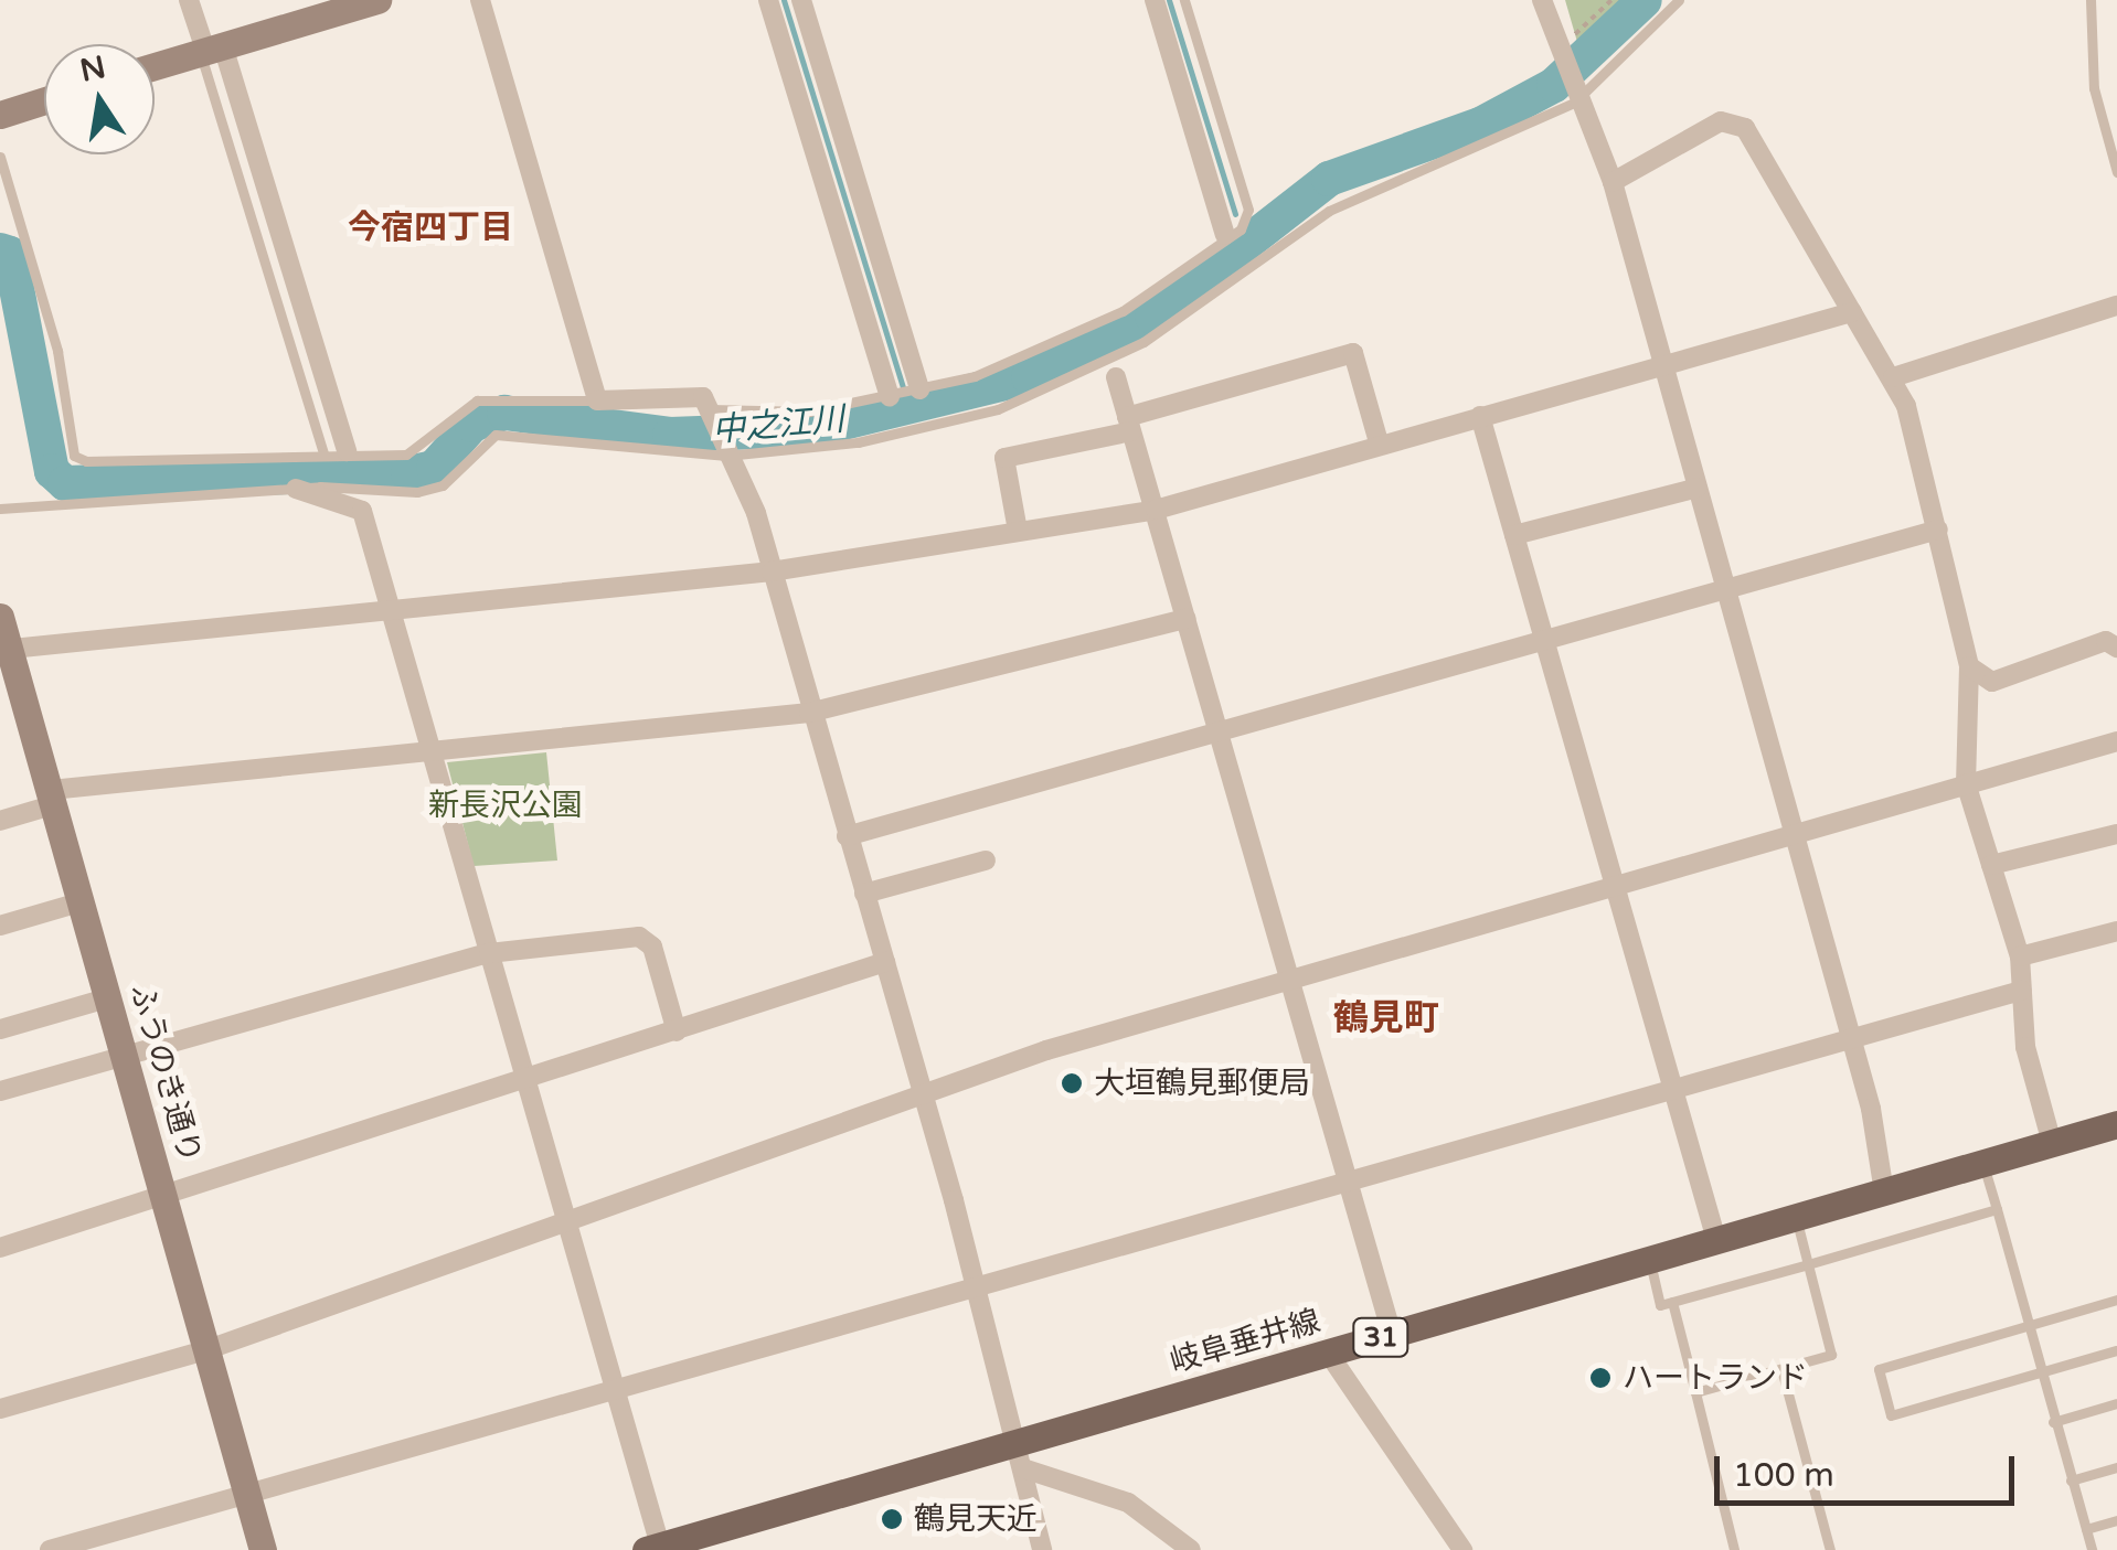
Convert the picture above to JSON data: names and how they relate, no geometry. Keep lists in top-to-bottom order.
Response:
{
  "streets": {
    "main road": ["31", "岐阜垂井線"],
    "street": ["ふうのき通り"]
  },
  "districts": ["今宿四丁目", "鶴見町"],
  "water": ["中之江川"],
  "parks": ["新長沢公園"],
  "places": ["大垣鶴見郵便局", "ハートランド", "鶴見天近"],
  "scale_bar": "100 m",
  "north": "top"
}
